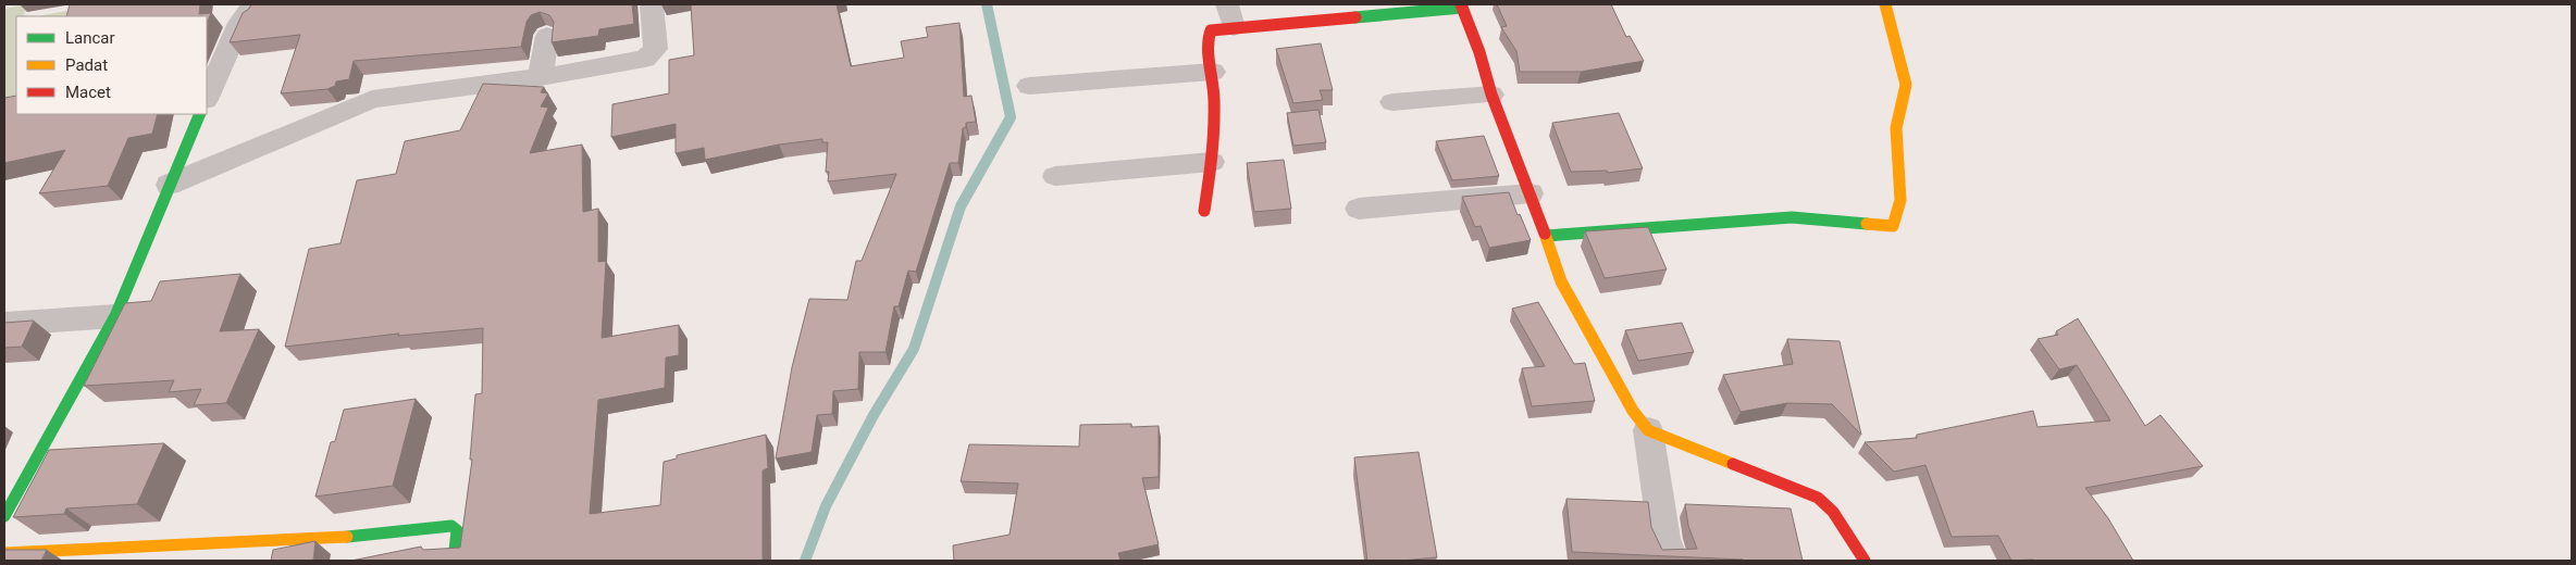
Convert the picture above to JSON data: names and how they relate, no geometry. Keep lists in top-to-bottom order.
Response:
{
  "legend": ["Lancar", "Padat", "Macet"]
}
